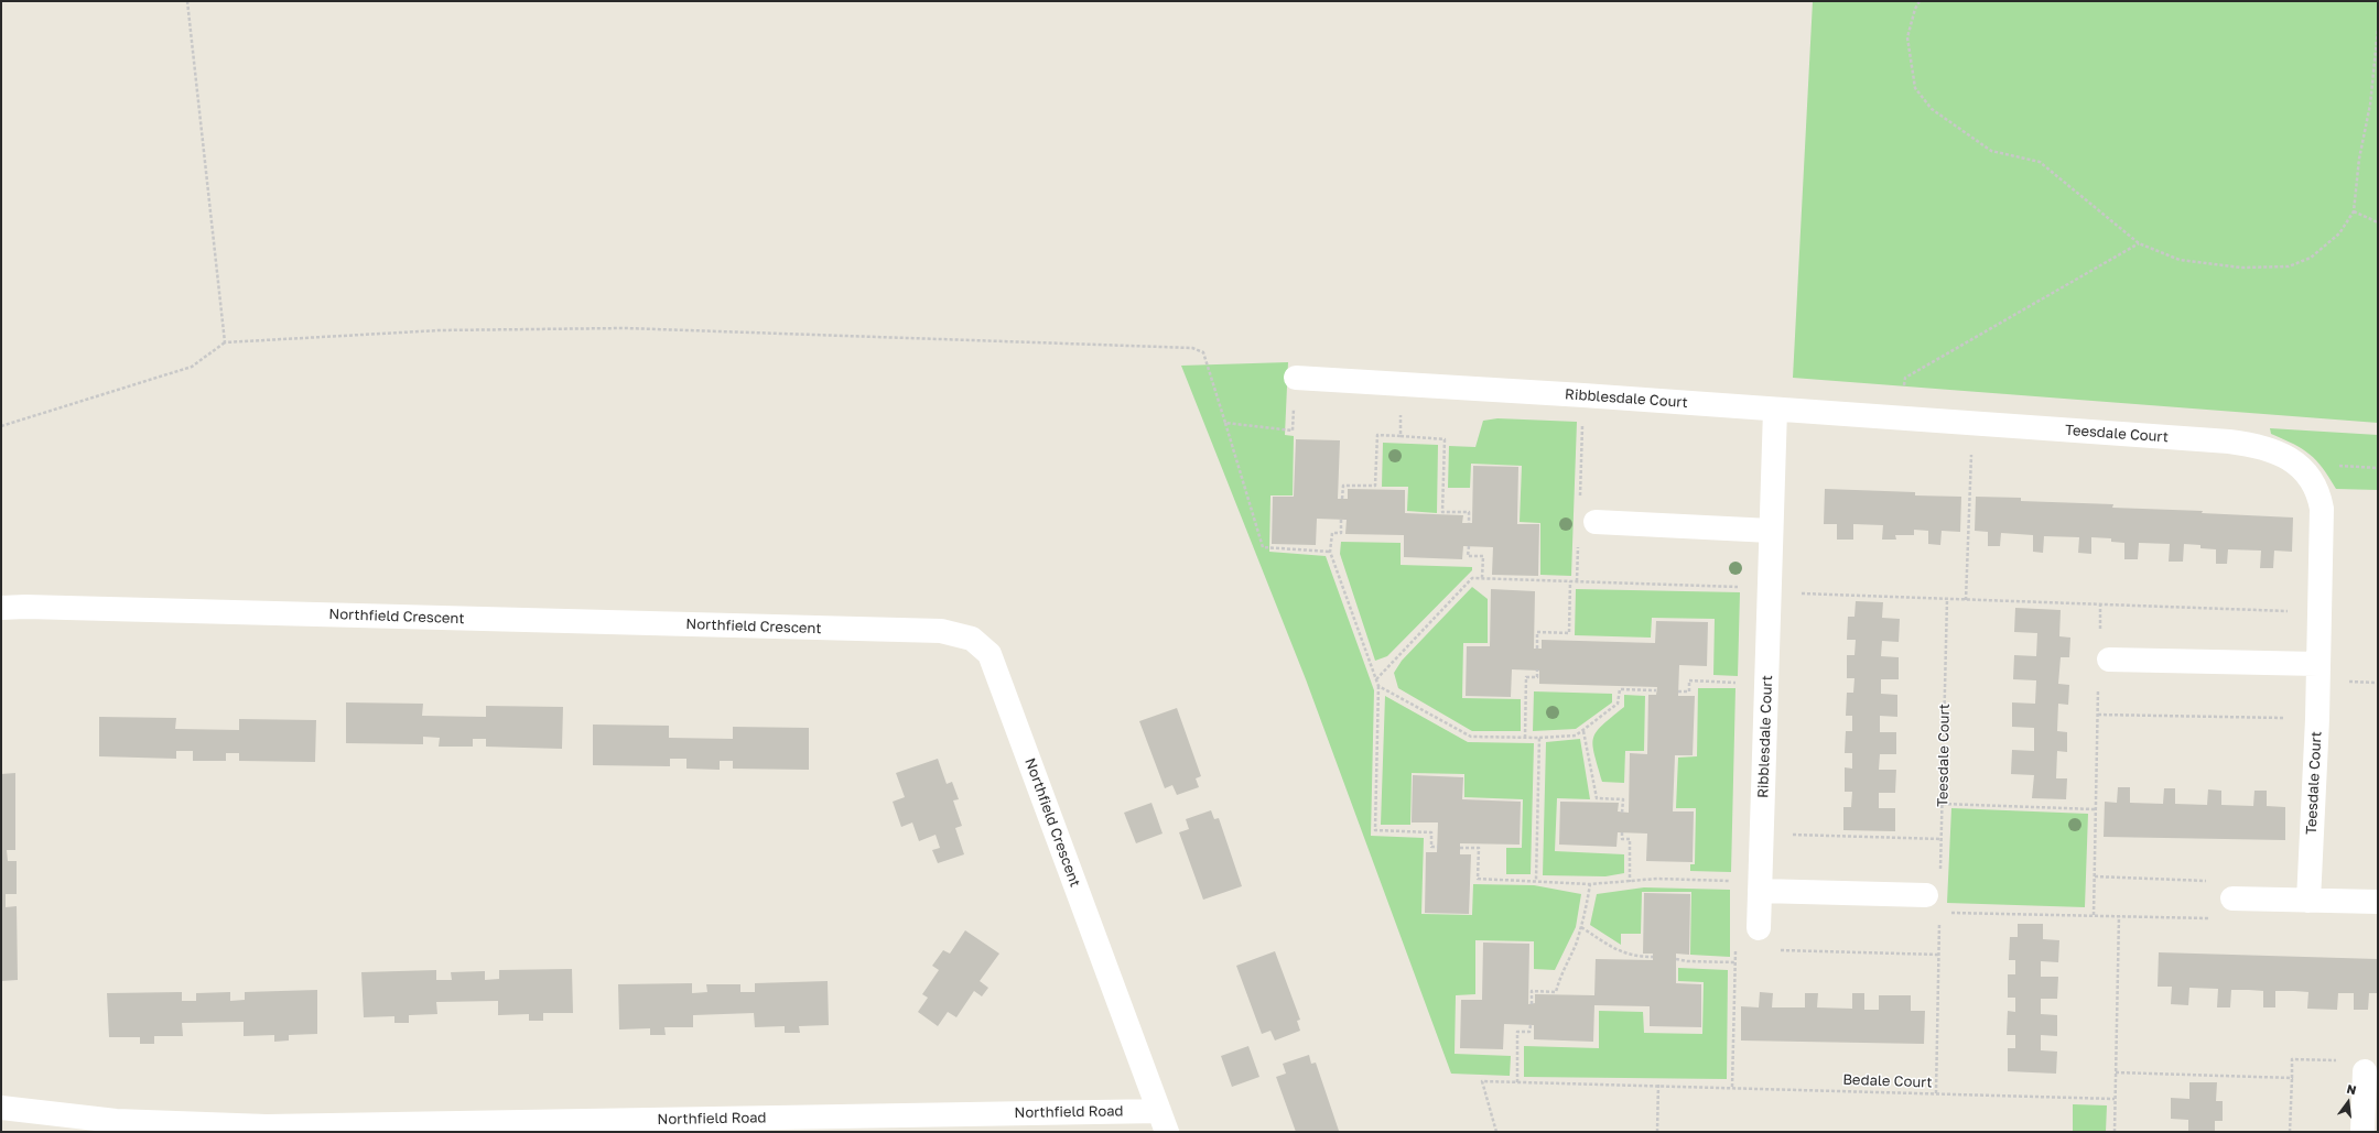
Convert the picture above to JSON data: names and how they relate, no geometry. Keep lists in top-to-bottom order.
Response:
{
  "streets": {
    "street": [
      "Ribblesdale Court",
      "Teesdale Court",
      "Northfield Crescent",
      "Northfield Road"
    ],
    "path": ["Bedale Court"]
  },
  "crossings": [
    ["Ribblesdale Court", "Teesdale Court"],
    ["Northfield Crescent", "Northfield Road"]
  ],
  "north": "top"
}
